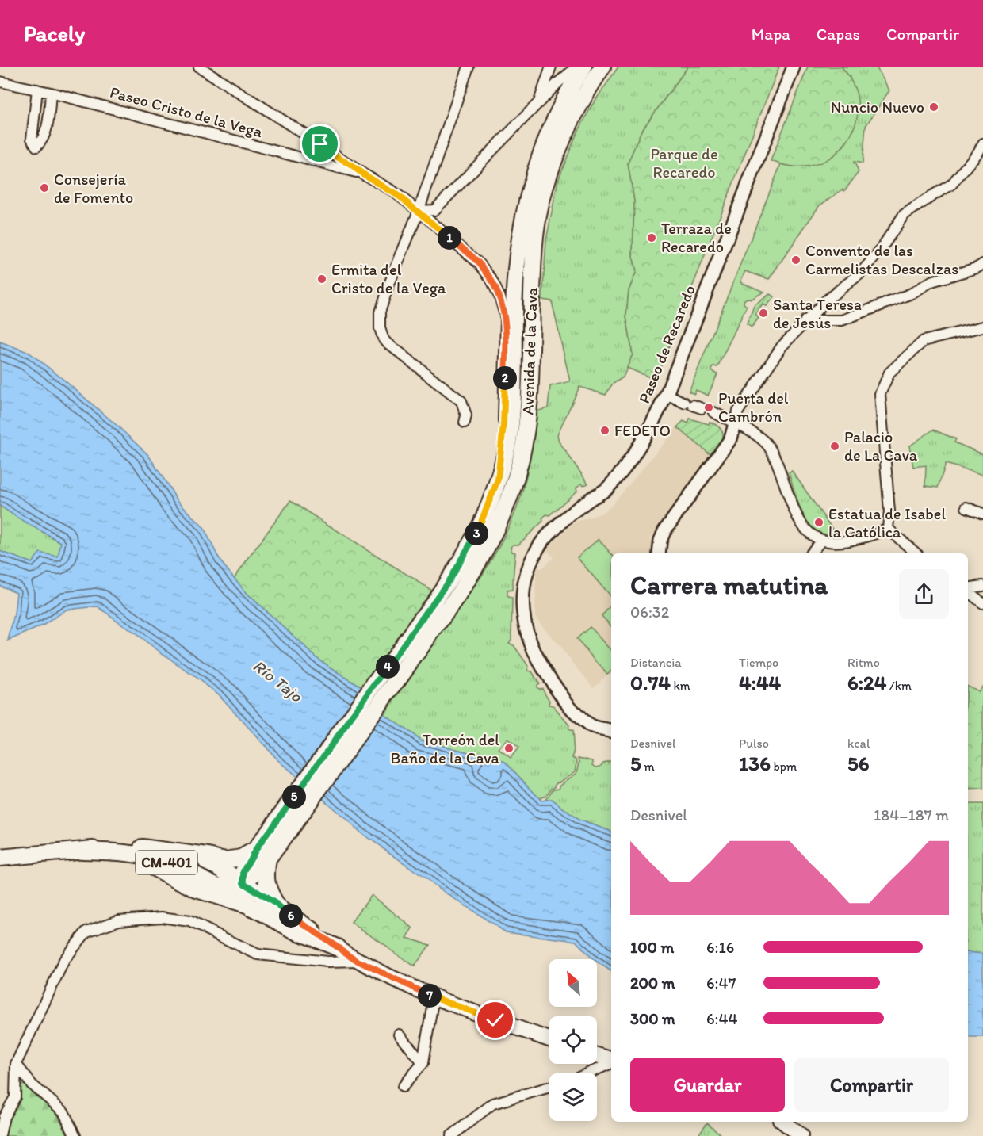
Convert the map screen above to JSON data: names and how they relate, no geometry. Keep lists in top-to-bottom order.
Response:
{
  "streets": {
    "main road": ["Avenida de la Cava", "CM-401"],
    "street": ["Paseo Cristo de la Vega", "Paseo de Recaredo"]
  },
  "crossings": [
    ["Paseo Cristo de la Vega", "Avenida de la Cava"],
    ["Avenida de la Cava", "CM-401"]
  ],
  "water": ["Río Tajo"],
  "parks": ["Parque de Recaredo"],
  "places": [
    "Nuncio Nuevo",
    "Consejería de Fomento",
    "Terraza de Recaredo",
    "Convento de las Carmelistas Descalzas",
    "Ermita del Cristo de la Vega",
    "Santa Teresa de Jesús",
    "Puerta del Cambrón",
    "FEDETO",
    "Palacio de La Cava",
    "Estatua de Isabel la Católica",
    "Torreón del Baño de la Cava"
  ],
  "north": "top left",
  "page": {
    "header": "Pacely",
    "nav": ["Mapa", "Capas", "Compartir"],
    "pins": [
      "1",
      "2",
      "3",
      "4",
      "5",
      "6",
      "7"
    ],
    "heading": ["Carrera matutina", "06:32"],
    "stats": [
      ["Distancia", "0.74 km"],
      ["Tiempo", "4:44"],
      ["Ritmo", "6:24 /km"],
      ["Desnivel", "5 m"],
      ["Pulso", "136 bpm"],
      ["kcal", "56"]
    ],
    "chart": ["Desnivel", "184–187 m"],
    "list": [
      {
        "name": "100 m",
        "note": "6:16"
      },
      {
        "name": "200 m",
        "note": "6:47"
      },
      {
        "name": "300 m",
        "note": "6:44"
      }
    ],
    "buttons": ["Guardar", "Compartir"]
  }
}
